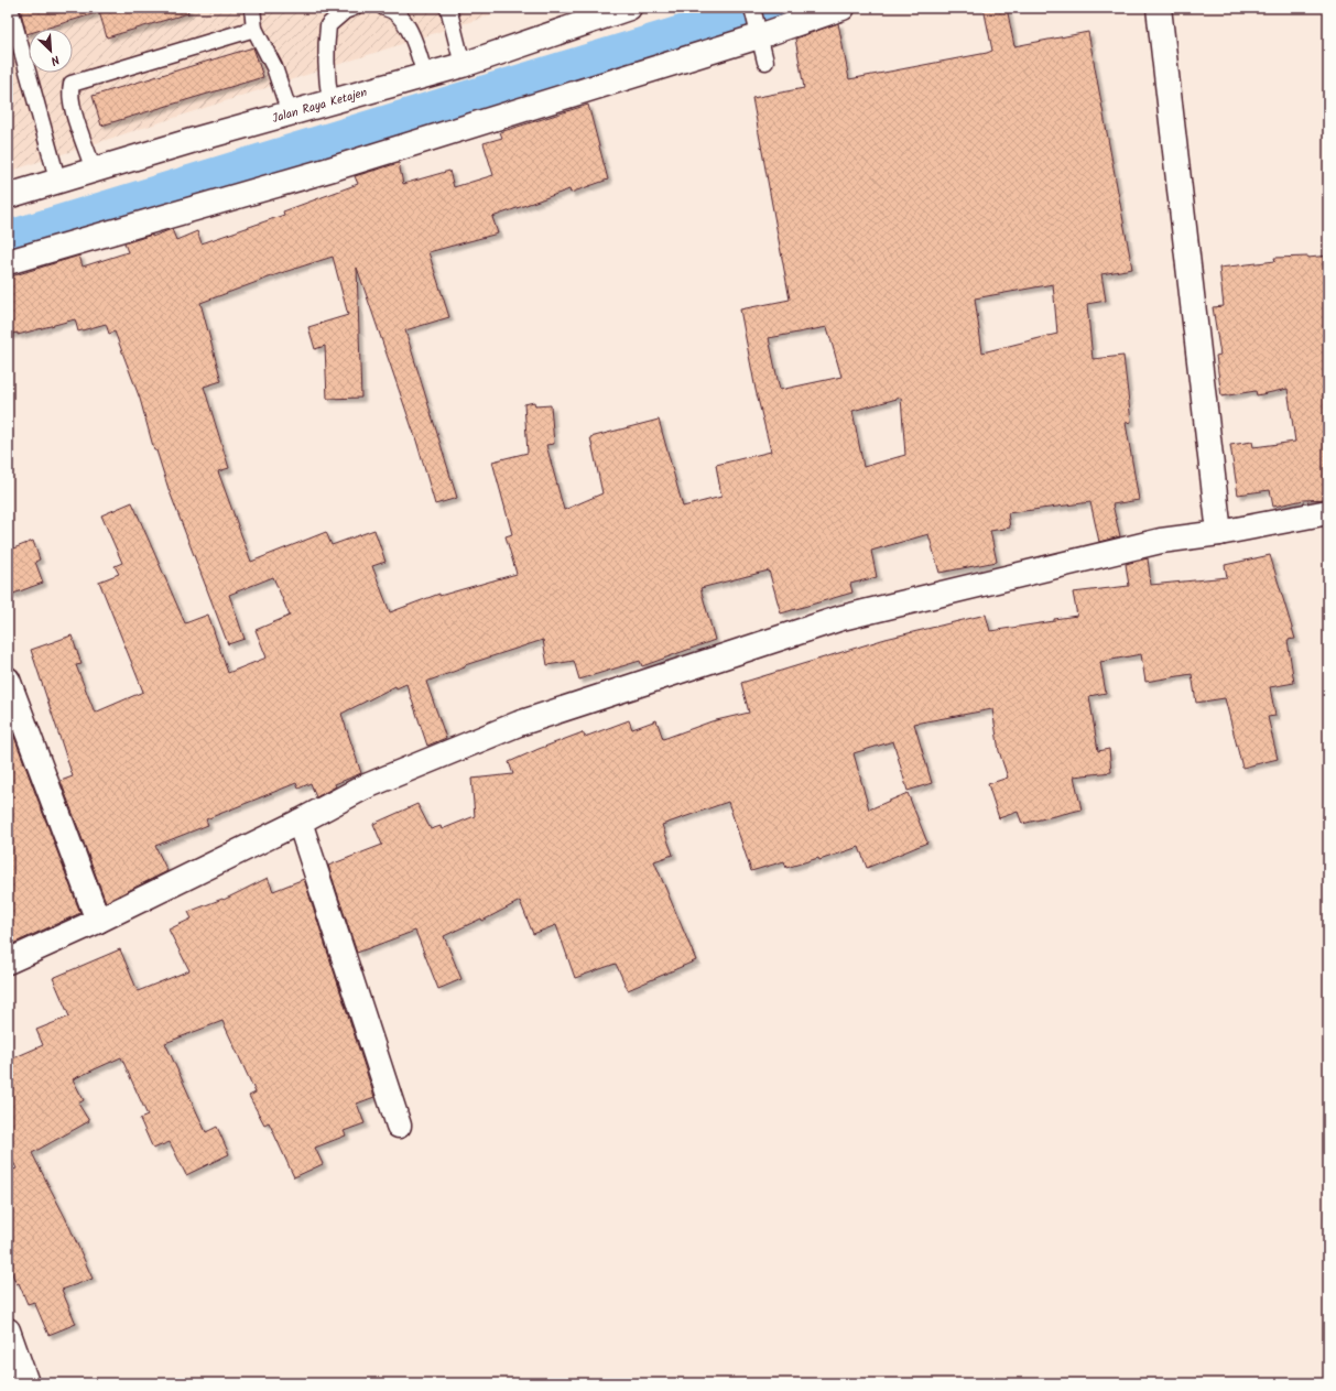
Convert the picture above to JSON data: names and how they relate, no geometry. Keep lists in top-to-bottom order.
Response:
{
  "streets": {
    "street": ["Jalan Raya Ketajen"]
  },
  "north": "bottom right"
}
